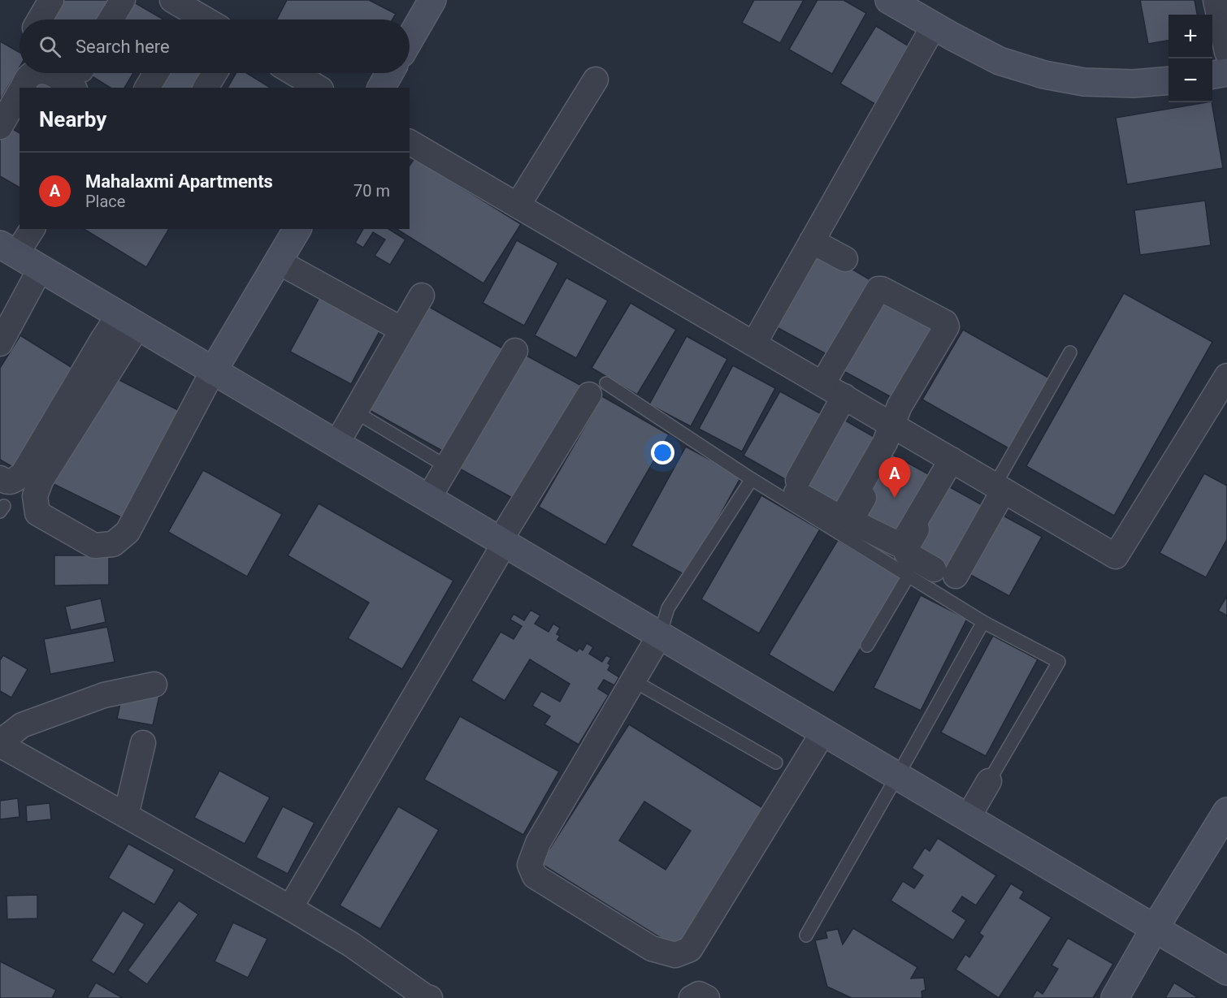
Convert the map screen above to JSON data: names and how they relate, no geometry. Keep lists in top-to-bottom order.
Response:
{
  "page": {
    "map_buttons": ["+", "−"],
    "search": "Search here",
    "heading": "Nearby",
    "list": [
      {
        "mark": "A",
        "name": "Mahalaxmi Apartments",
        "note": "Place",
        "value": "70 m"
      }
    ],
    "pins": "A"
  }
}
